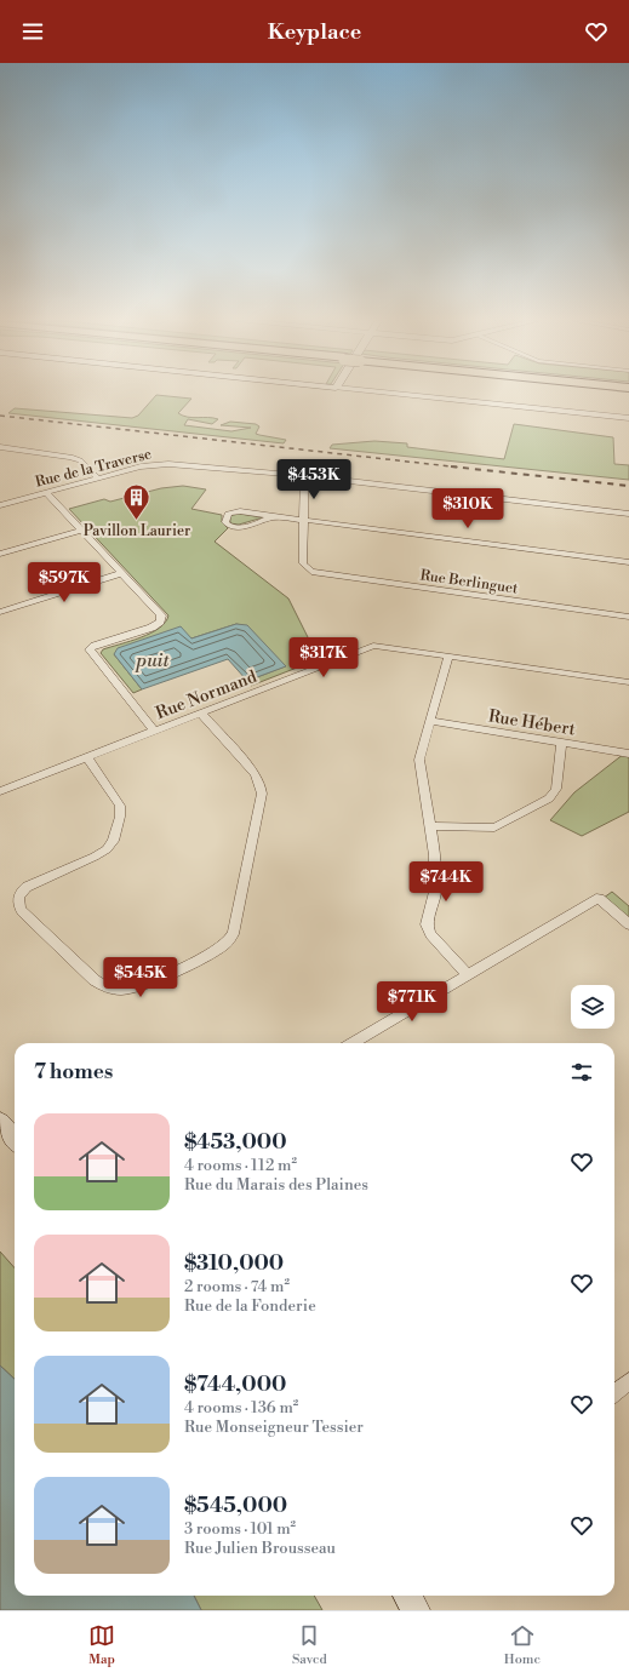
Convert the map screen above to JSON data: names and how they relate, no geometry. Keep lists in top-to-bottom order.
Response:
{
  "streets": {
    "street": [
      "Rue de la Traverse",
      "Rue Berlinguet",
      "Rue Normand",
      "Rue Hébert"
    ]
  },
  "water": ["puit"],
  "places": {
    "building": ["Pavillon Laurier"]
  },
  "page": {
    "header": "Keyplace",
    "price": [
      "$453K",
      "$310K",
      "$597K",
      "$317K",
      "$744K",
      "$545K",
      "$771K"
    ],
    "heading": "7 homes",
    "list": [
      {
        "name": "$453,000",
        "note": "4 rooms · 112 m² · Rue du Marais des Plaines"
      },
      {
        "name": "$310,000",
        "note": "2 rooms · 74 m² · Rue de la Fonderie"
      },
      {
        "name": "$744,000",
        "note": "4 rooms · 136 m² · Rue Monseigneur Tessier"
      },
      {
        "name": "$545,000",
        "note": "3 rooms · 101 m² · Rue Julien Brousseau"
      }
    ],
    "tabs": ["Map", "Saved", "Home"]
  }
}
